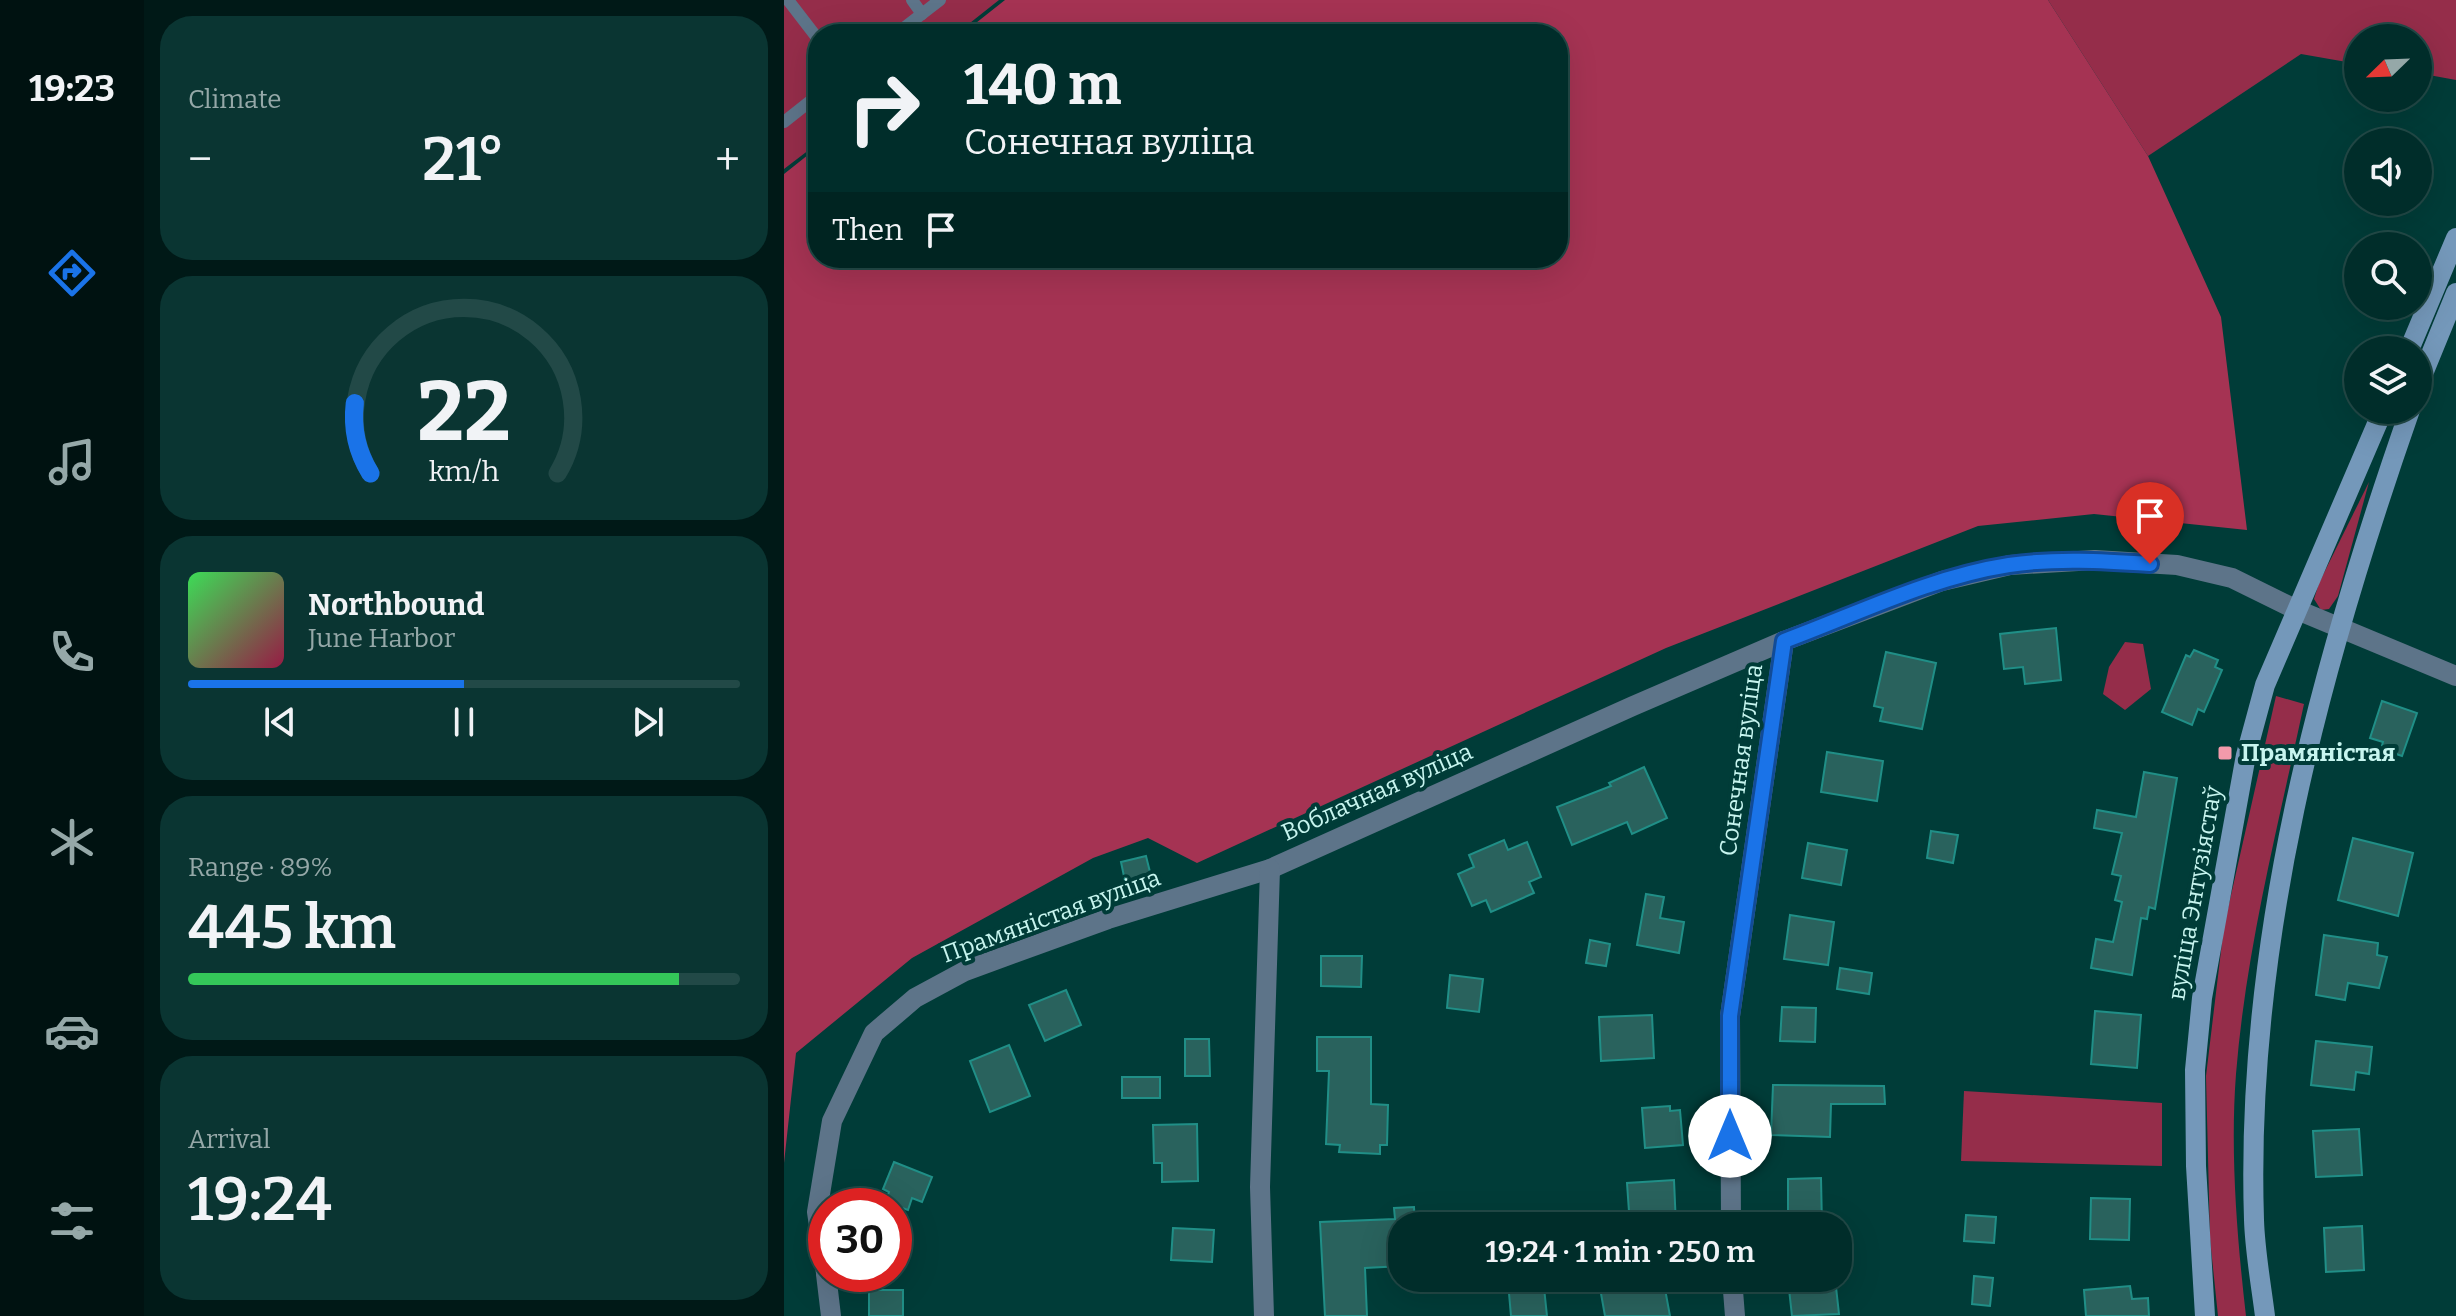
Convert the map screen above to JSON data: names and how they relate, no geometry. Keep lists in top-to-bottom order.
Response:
{
  "streets": {
    "street": [
      "Сонечная вуліца",
      "Воблачная вуліца",
      "вуліца Энтузіястаў",
      "Прамяністая вуліца"
    ]
  },
  "crossings": [
    ["Сонечная вуліца", "Воблачная вуліца"],
    ["Сонечная вуліца", "вуліца Энтузіястаў"],
    ["Воблачная вуліца", "Прамяністая вуліца"]
  ],
  "places": {
    "transit": ["Прамяністая"]
  },
  "north": "bottom left",
  "page": {
    "tabs": "19:23",
    "tile": [
      "Climate",
      ["Range · 89%", "445 km"],
      ["Arrival", "19:24"]
    ],
    "turn": ["140 m", "Сонечная вуліца"],
    "heat": ["−", "21°", "+"],
    "then": "Then",
    "song": ["Northbound", "June Harbor"],
    "limit": "30",
    "trip": "19:24 · 1 min · 250 m",
    "gauge": ["22", "km/h"]
  }
}
